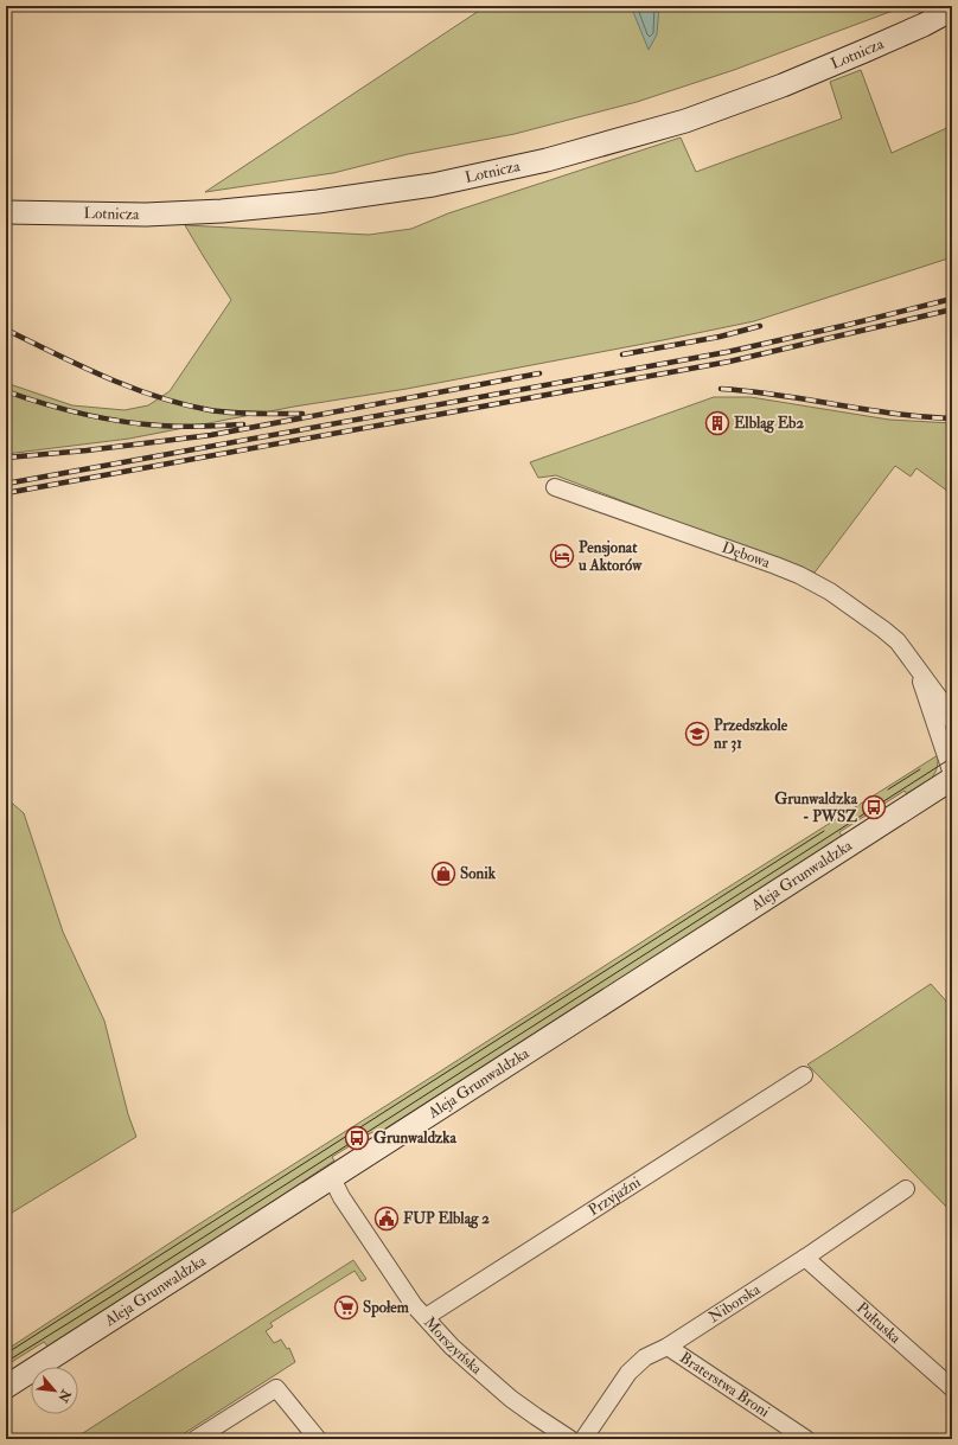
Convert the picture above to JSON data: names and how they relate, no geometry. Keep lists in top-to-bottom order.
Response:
{
  "streets": {
    "main road": ["Lotnicza", "Aleja Grunwaldzka"],
    "street": [
      "Dębowa",
      "Przyjaźni",
      "Niborska",
      "Pułtuska",
      "Morszyńska",
      "Braterstwa Broni"
    ]
  },
  "crossings": [
    ["Aleja Grunwaldzka", "Morszyńska"],
    ["Przyjaźni", "Morszyńska"],
    ["Niborska", "Pułtuska"],
    ["Niborska", "Braterstwa Broni"]
  ],
  "places": {
    "building": ["Elbląg Eb2"],
    "hotel": ["Pensjonat u Aktorów"],
    "school or university": ["Przedszkole nr 31"],
    "bus stop": ["Grunwaldzka - PWSZ", "Grunwaldzka"],
    "shop": ["Sonik"],
    "public building": ["FUP Elbląg 2"],
    "supermarket": ["Społem"]
  },
  "north": "bottom right"
}
